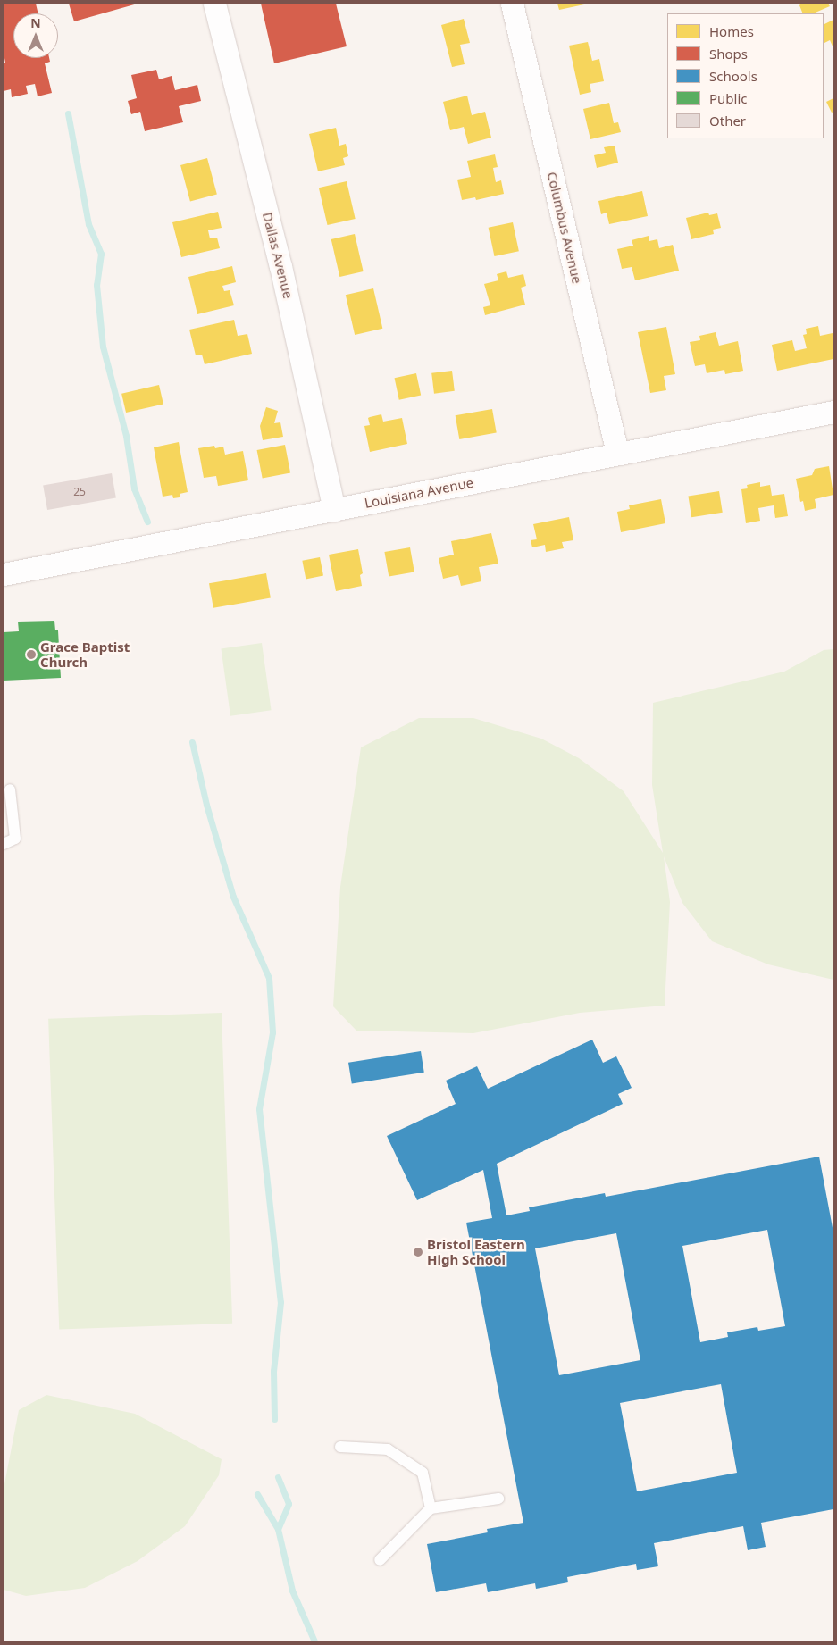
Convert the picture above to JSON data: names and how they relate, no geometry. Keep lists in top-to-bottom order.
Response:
{
  "streets": {
    "street": ["Columbus Avenue", "Dallas Avenue", "Louisiana Avenue"]
  },
  "crossings": [
    ["Columbus Avenue", "Louisiana Avenue"],
    ["Dallas Avenue", "Louisiana Avenue"]
  ],
  "places": ["Grace Baptist Church", "Bristol Eastern High School"],
  "house_numbers": ["25"],
  "legend": [
    "Homes",
    "Shops",
    "Schools",
    "Public",
    "Other"
  ],
  "north": "top"
}
